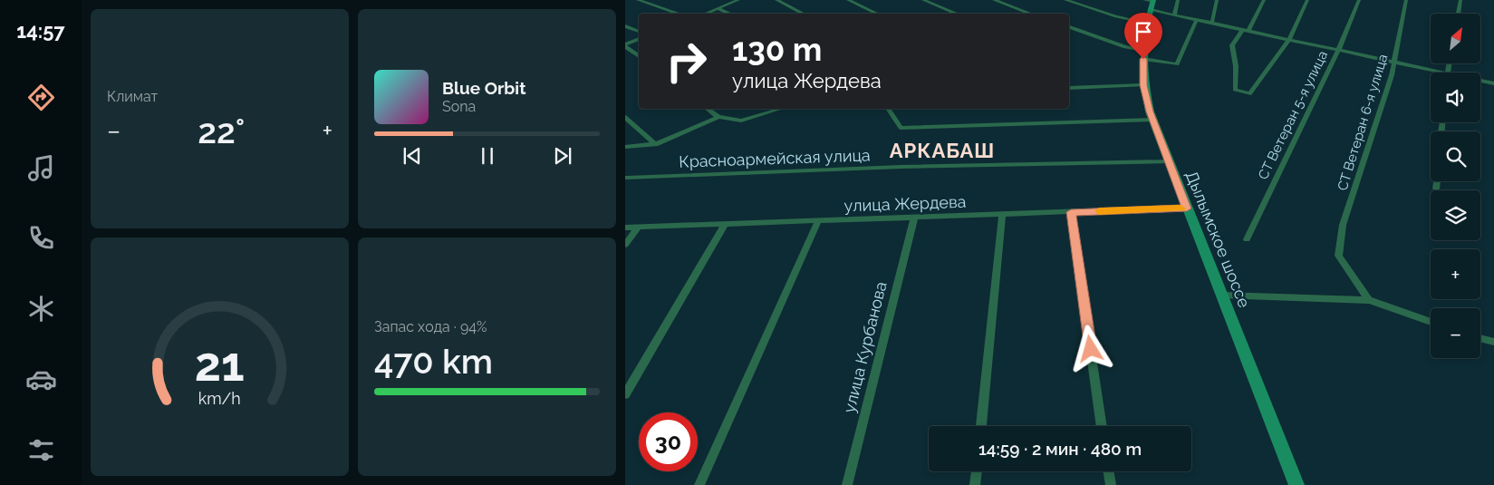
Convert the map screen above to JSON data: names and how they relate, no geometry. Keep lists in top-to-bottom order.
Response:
{
  "streets": {
    "main road": ["Дылымское шоссе"],
    "street": [
      "СТ Ветеран 5-я улица",
      "СТ Ветеран 6-я улица",
      "Красноармейская улица",
      "улица Жердева",
      "улица Курбанова"
    ]
  },
  "crossings": [
    ["Красноармейская улица", "Дылымское шоссе"],
    ["улица Жердева", "Дылымское шоссе"],
    ["улица Жердева", "улица Курбанова"]
  ],
  "districts": ["АРКАБАШ"],
  "north": "top right",
  "page": {
    "tabs": "14:57",
    "tile": [
      "Климат",
      ["Запас хода · 94%", "470 km"]
    ],
    "map_buttons": ["+", "−"],
    "turn": ["130 m", "улица Жердева"],
    "song": ["Blue Orbit", "Sona"],
    "heat": ["−", "22°", "+"],
    "limit": "30",
    "trip": "14:59 · 2 мин · 480 m",
    "gauge": ["21", "km/h"]
  }
}
